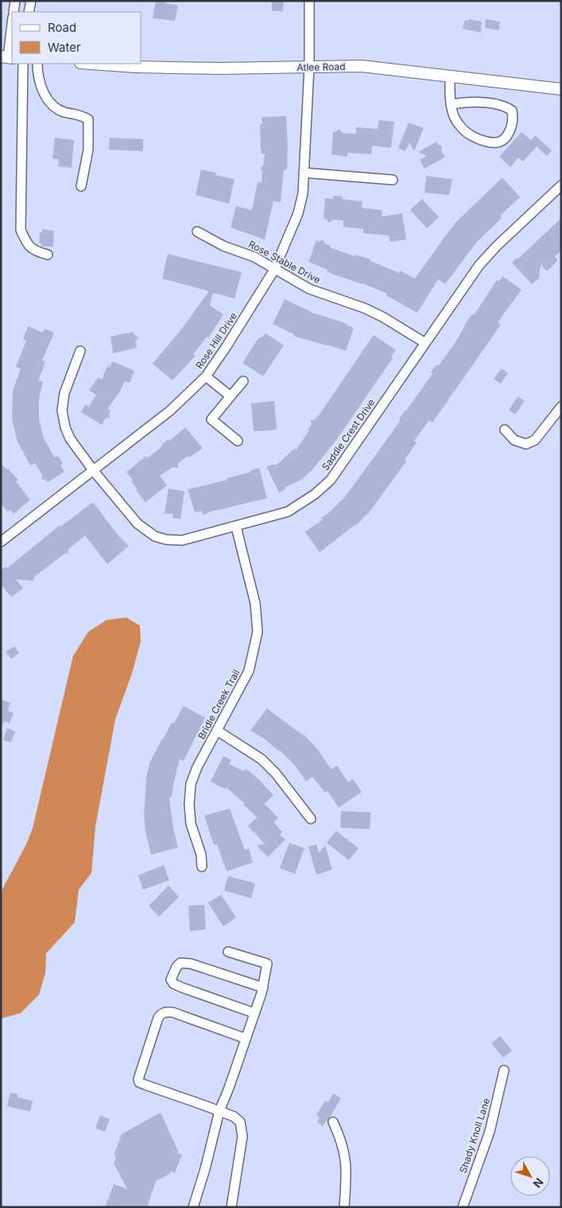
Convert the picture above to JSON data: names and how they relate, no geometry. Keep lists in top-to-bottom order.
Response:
{
  "streets": {
    "main road": ["Atlee Road"],
    "street": [
      "Rose Stable Drive",
      "Rose Hill Drive",
      "Saddle Crest Drive",
      "Bridle Creek Trail",
      "Shady Knoll Lane"
    ]
  },
  "crossings": [
    ["Atlee Road", "Rose Hill Drive"],
    ["Rose Stable Drive", "Rose Hill Drive"],
    ["Rose Stable Drive", "Saddle Crest Drive"],
    ["Rose Hill Drive", "Saddle Crest Drive"],
    ["Saddle Crest Drive", "Bridle Creek Trail"]
  ],
  "legend": ["Road", "Water"],
  "north": "bottom right"
}
